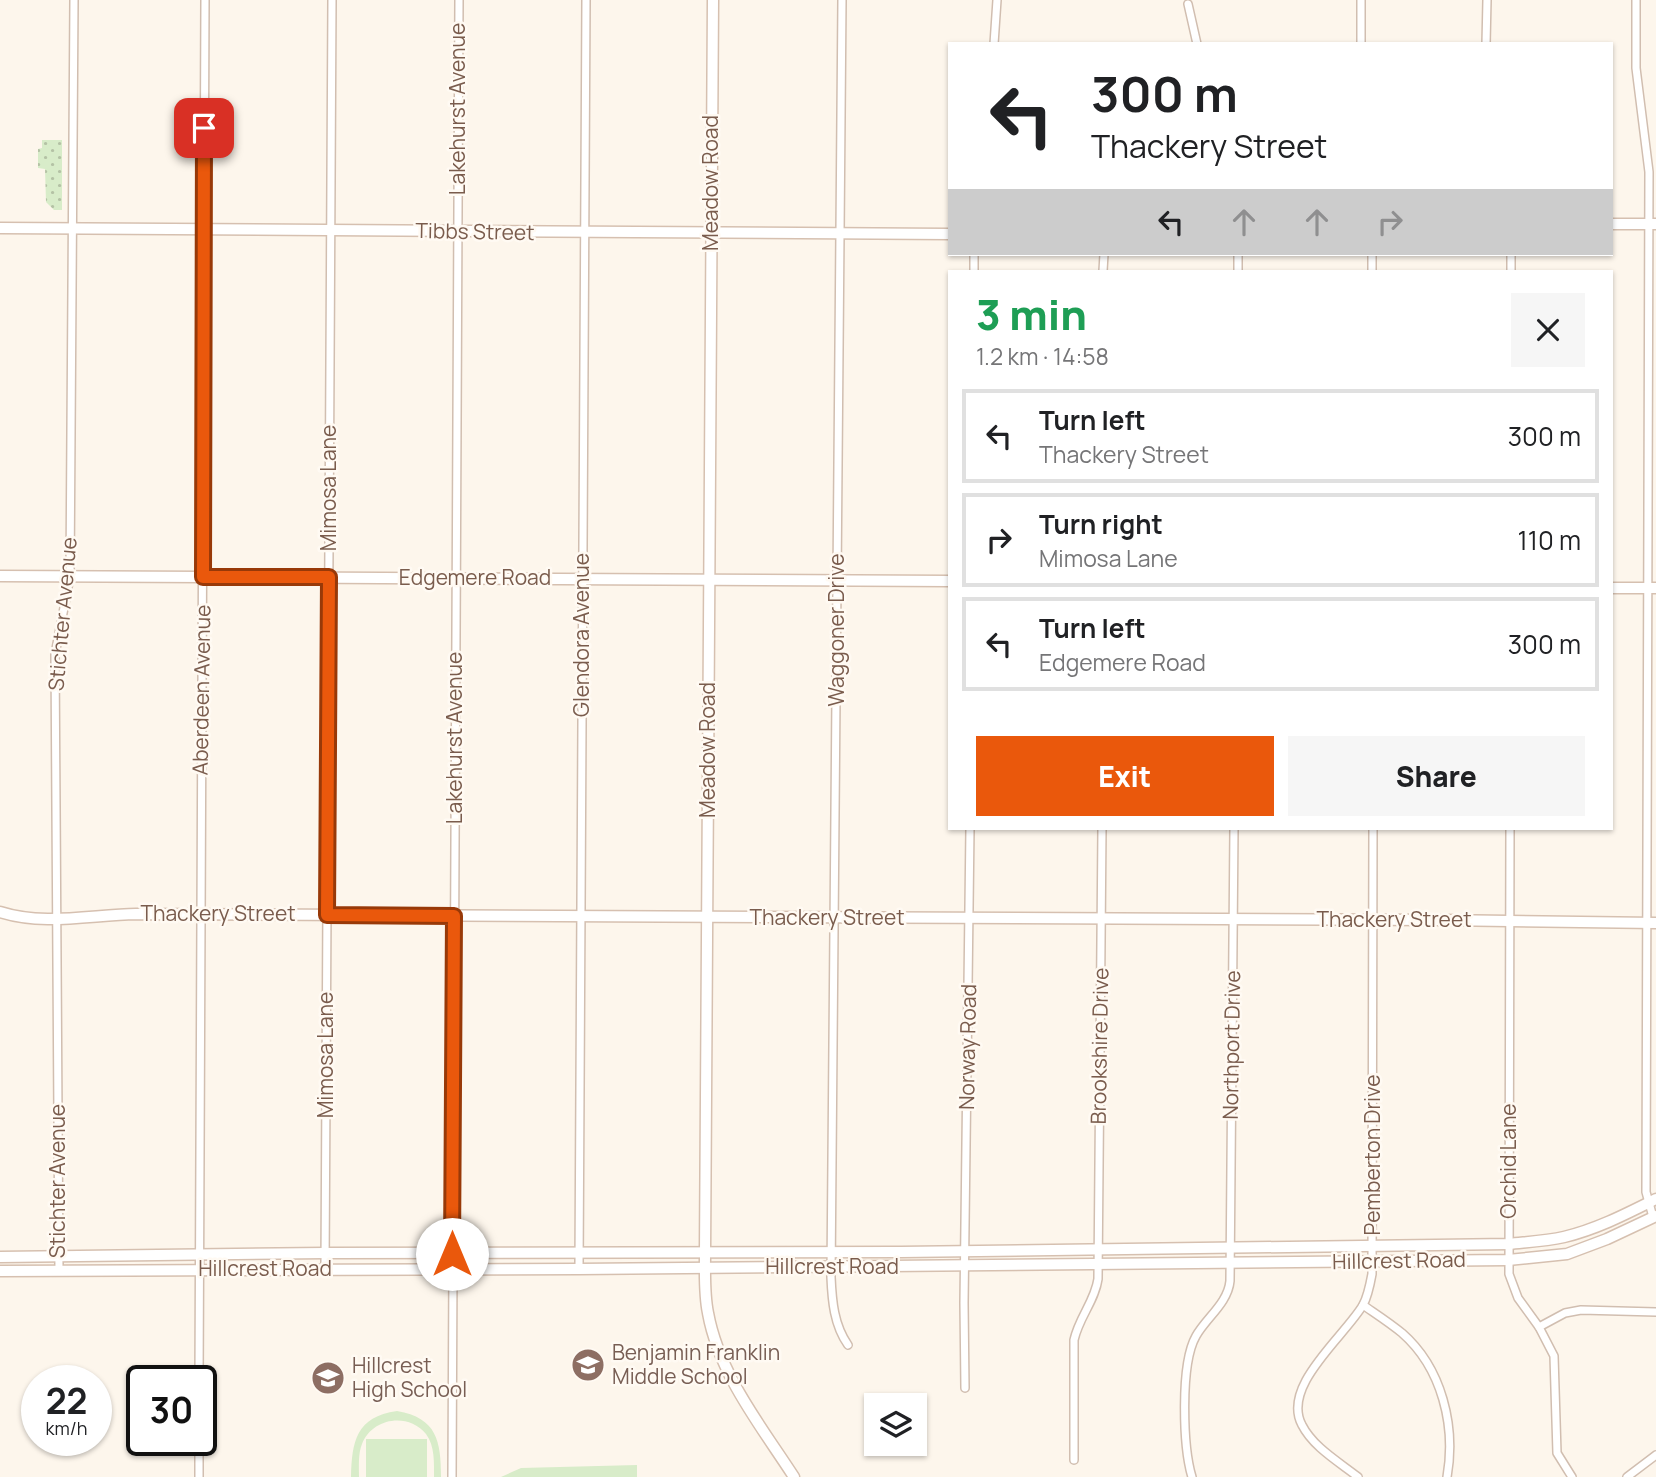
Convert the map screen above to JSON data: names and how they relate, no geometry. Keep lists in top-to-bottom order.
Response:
{
  "streets": {
    "street": [
      "Lakehurst Avenue",
      "Meadow Road",
      "Tibbs Street",
      "Mimosa Lane",
      "Edgemere Road",
      "Stichter Avenue",
      "Waggoner Drive",
      "Glendora Avenue",
      "Aberdeen Avenue",
      "Thackery Street",
      "Northport Drive",
      "Brookshire Drive",
      "Norway Road",
      "Pemberton Drive",
      "Orchid Lane",
      "Hillcrest Road"
    ]
  },
  "crossings": [
    ["Lakehurst Avenue", "Tibbs Street"],
    ["Lakehurst Avenue", "Edgemere Road"],
    ["Lakehurst Avenue", "Thackery Street"],
    ["Lakehurst Avenue", "Hillcrest Road"],
    ["Meadow Road", "Tibbs Street"],
    ["Meadow Road", "Edgemere Road"],
    ["Meadow Road", "Thackery Street"],
    ["Meadow Road", "Hillcrest Road"],
    ["Tibbs Street", "Mimosa Lane"],
    ["Tibbs Street", "Stichter Avenue"],
    ["Tibbs Street", "Waggoner Drive"],
    ["Tibbs Street", "Glendora Avenue"],
    ["Tibbs Street", "Aberdeen Avenue"],
    ["Mimosa Lane", "Edgemere Road"],
    ["Mimosa Lane", "Thackery Street"],
    ["Mimosa Lane", "Hillcrest Road"],
    ["Edgemere Road", "Stichter Avenue"],
    ["Edgemere Road", "Waggoner Drive"],
    ["Edgemere Road", "Glendora Avenue"],
    ["Edgemere Road", "Aberdeen Avenue"],
    ["Stichter Avenue", "Thackery Street"],
    ["Stichter Avenue", "Hillcrest Road"],
    ["Waggoner Drive", "Thackery Street"],
    ["Waggoner Drive", "Hillcrest Road"],
    ["Glendora Avenue", "Thackery Street"],
    ["Glendora Avenue", "Hillcrest Road"],
    ["Aberdeen Avenue", "Thackery Street"],
    ["Aberdeen Avenue", "Hillcrest Road"],
    ["Thackery Street", "Northport Drive"],
    ["Thackery Street", "Brookshire Drive"],
    ["Thackery Street", "Norway Road"],
    ["Thackery Street", "Pemberton Drive"],
    ["Thackery Street", "Orchid Lane"],
    ["Northport Drive", "Hillcrest Road"],
    ["Brookshire Drive", "Hillcrest Road"],
    ["Norway Road", "Hillcrest Road"],
    ["Pemberton Drive", "Hillcrest Road"],
    ["Orchid Lane", "Hillcrest Road"]
  ],
  "places": {
    "school or university": ["Benjamin Franklin Middle School", "Hillcrest High School"]
  },
  "page": {
    "turn": ["300 m", "Thackery Street"],
    "heading": ["3 min", "1.2 km · 14:58"],
    "list": [
      {
        "name": "Turn left",
        "note": "Thackery Street",
        "value": "300 m"
      },
      {
        "name": "Turn right",
        "note": "Mimosa Lane",
        "value": "110 m"
      },
      {
        "name": "Turn left",
        "note": "Edgemere Road",
        "value": "300 m"
      }
    ],
    "buttons": ["Exit", "Share"],
    "speed": "22 km/h",
    "limit": "30"
  }
}
